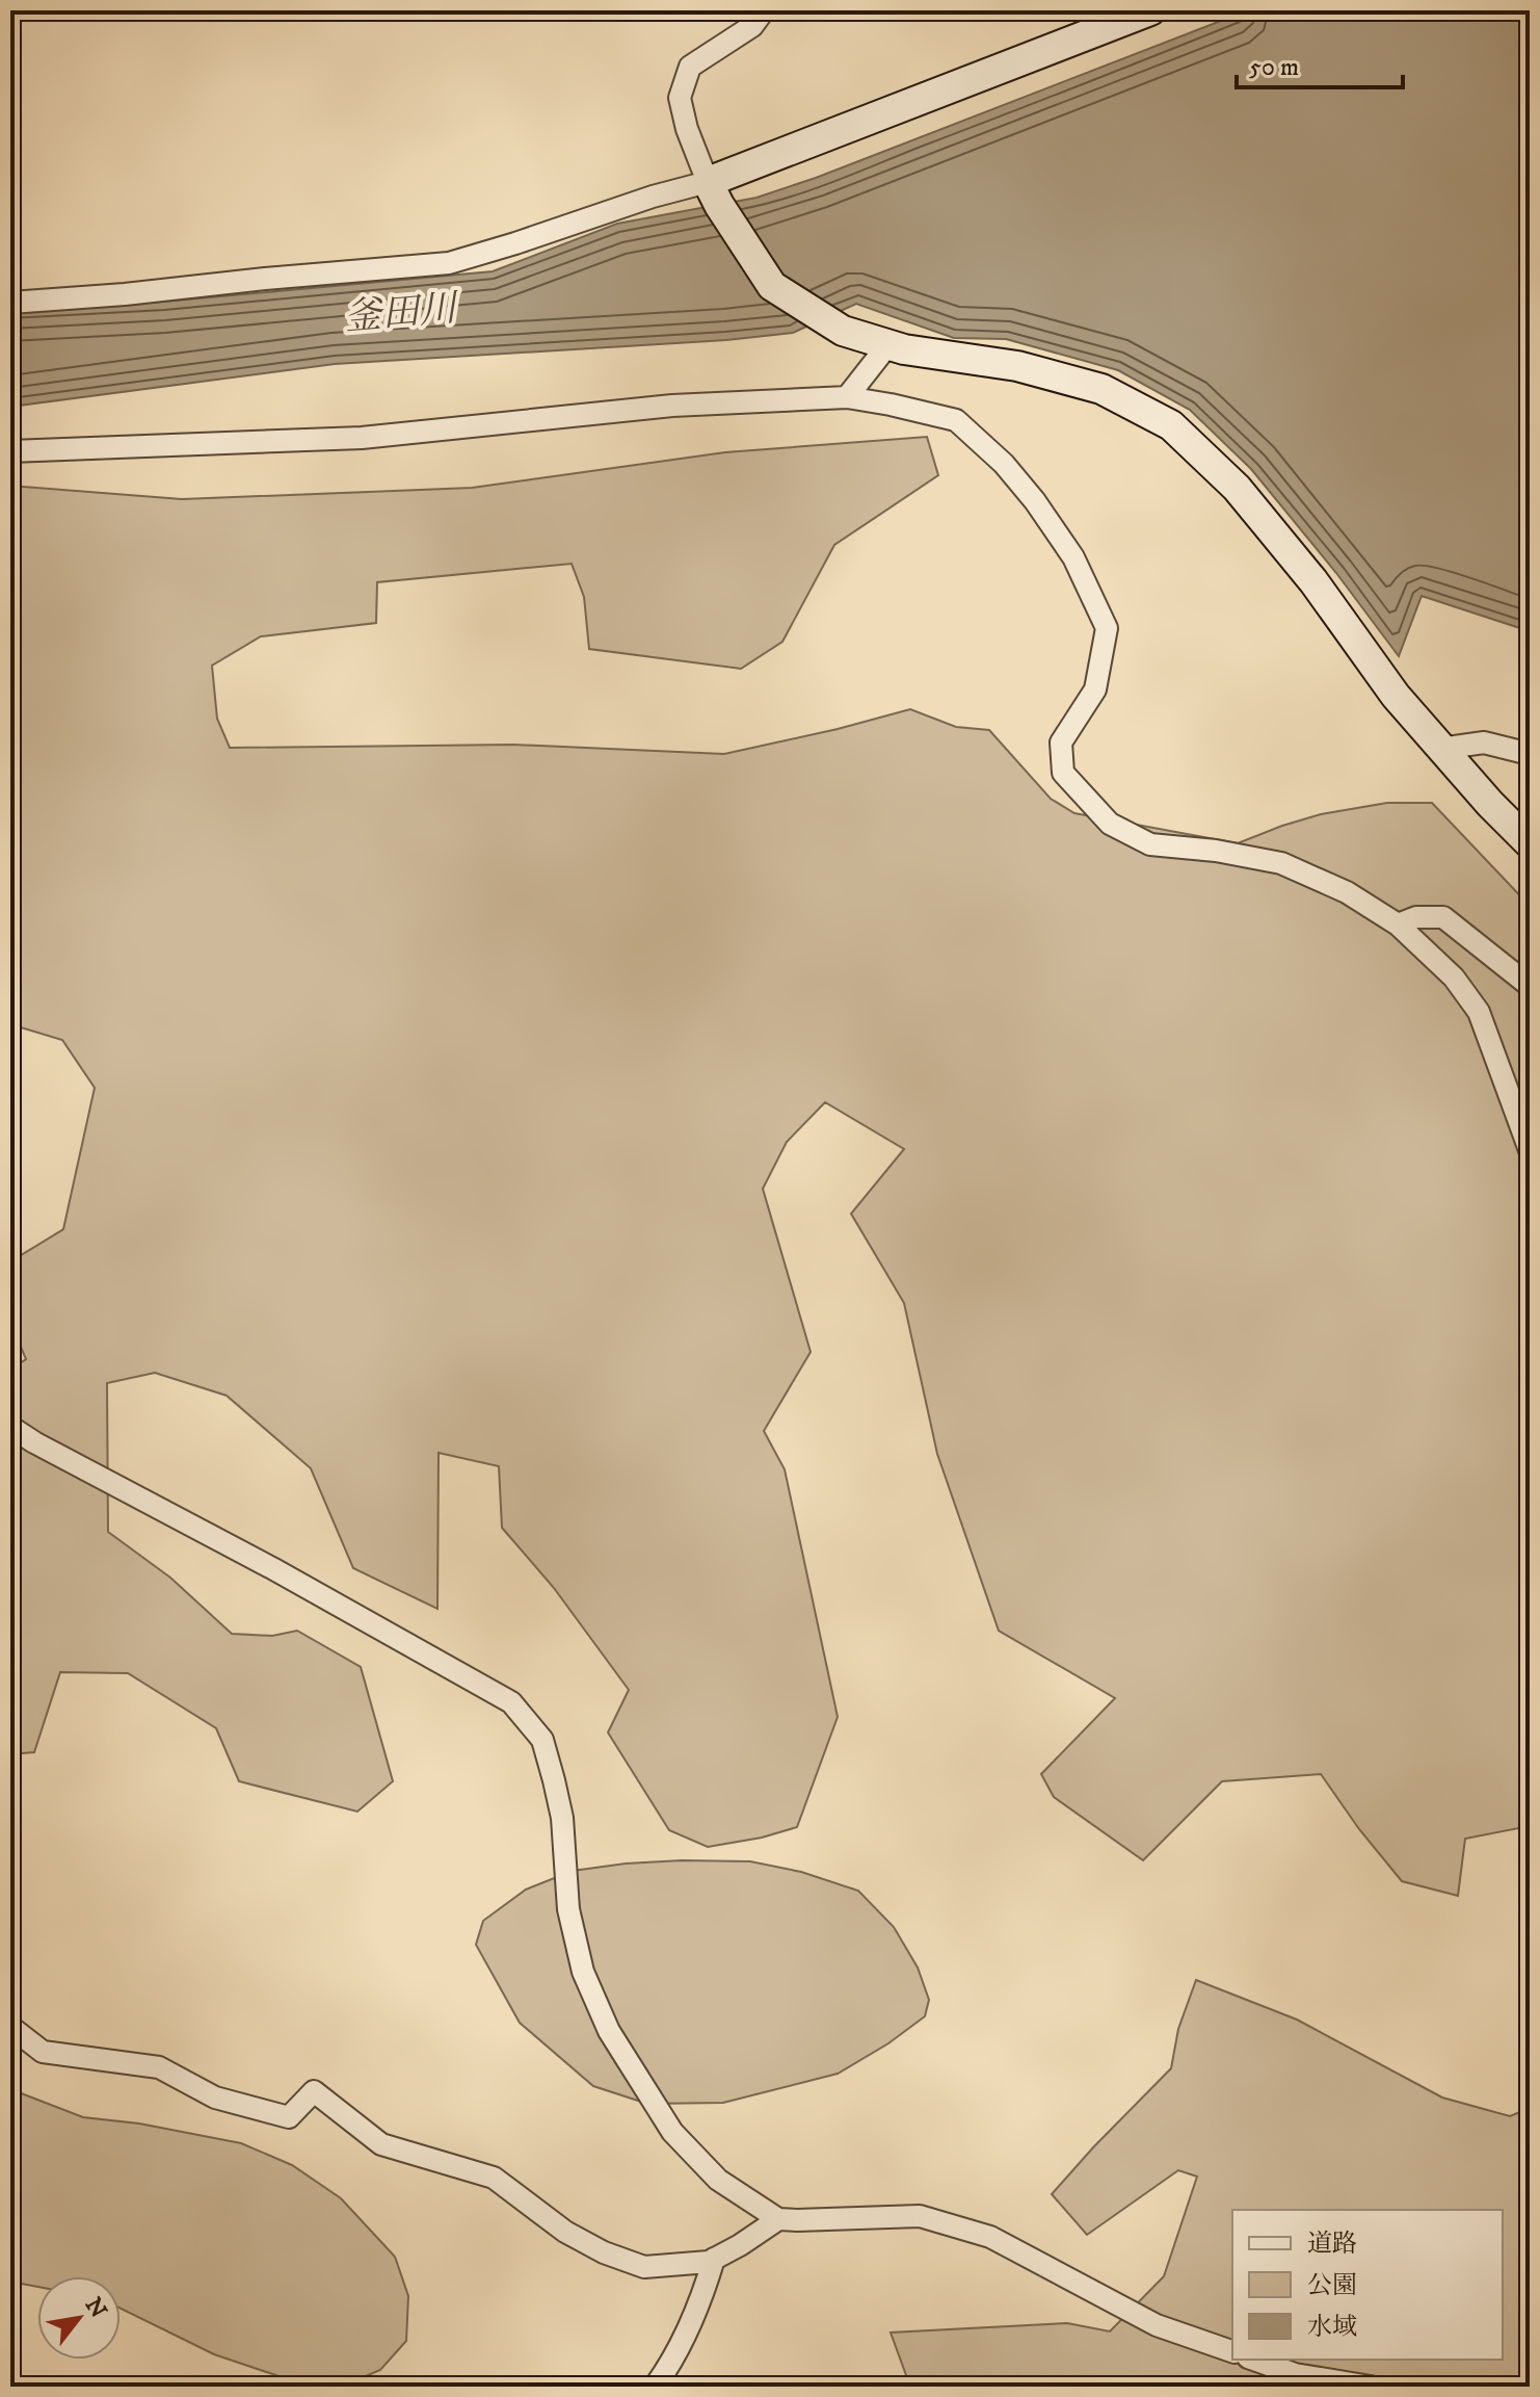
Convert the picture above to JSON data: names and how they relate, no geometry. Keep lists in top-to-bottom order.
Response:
{
  "water": ["釜田川"],
  "legend": ["道路", "公園", "水域"],
  "scale_bar": "50 m",
  "north": "top right"
}
